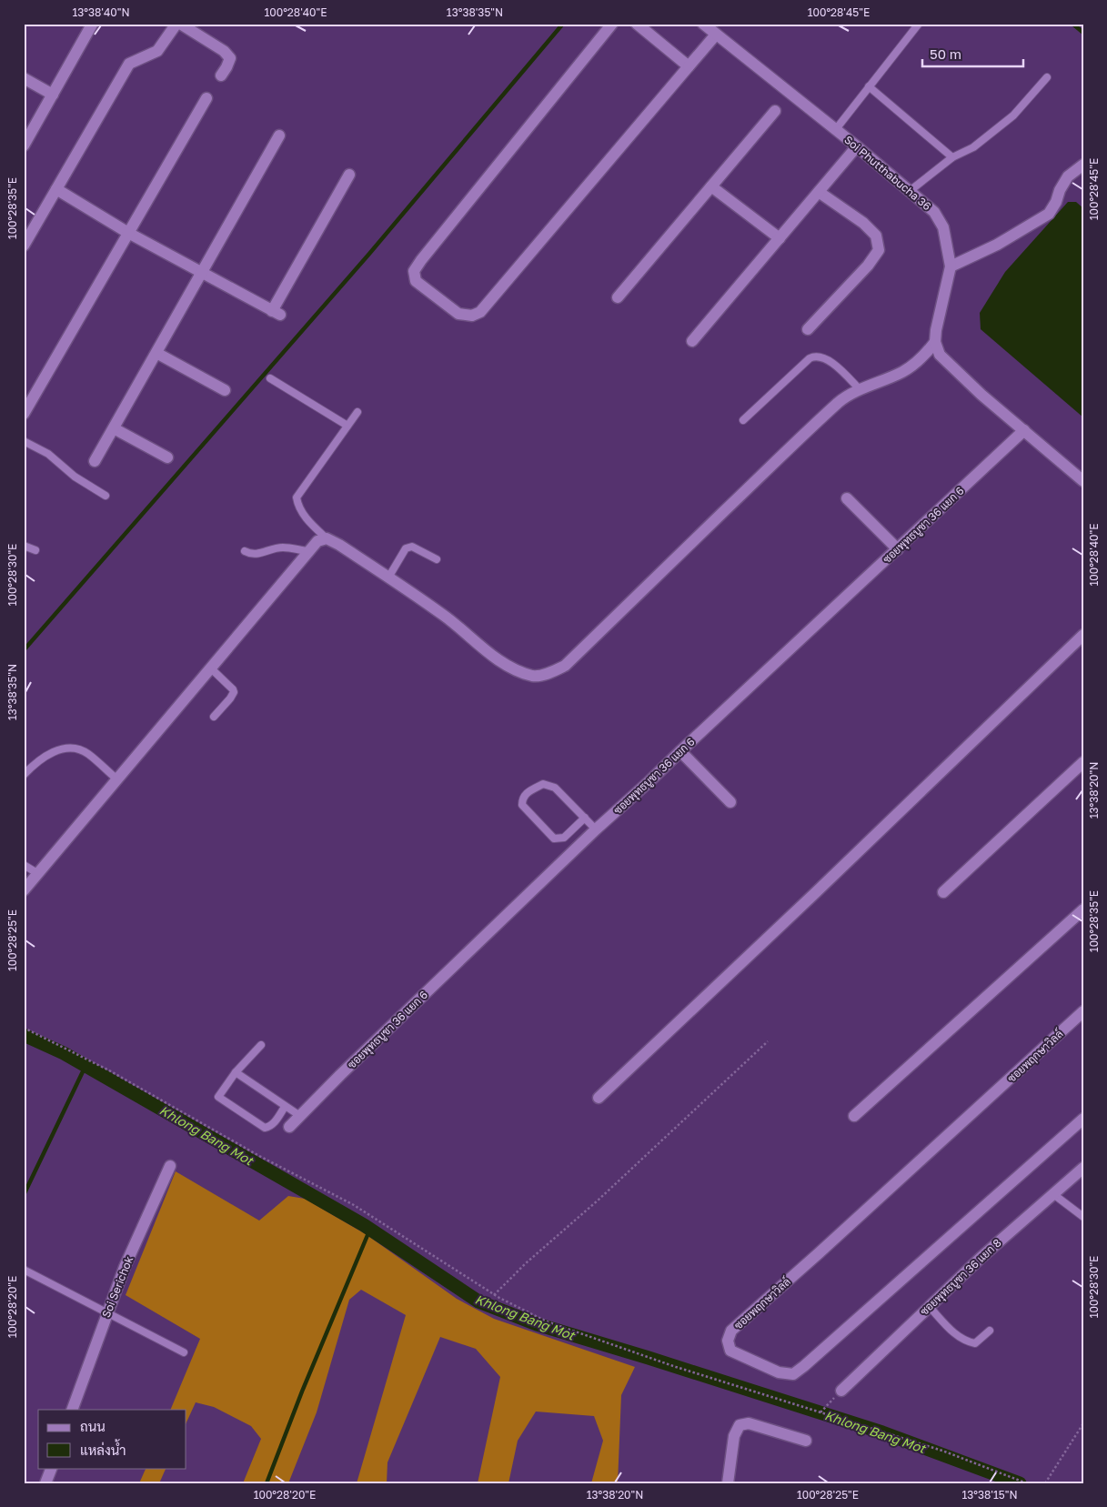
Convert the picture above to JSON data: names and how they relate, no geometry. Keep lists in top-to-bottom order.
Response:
{
  "streets": {
    "street": [
      "Soi Phutthabucha 36",
      "ซอยพุทธบูชา 36 แยก 6",
      "ซอยพฤกษาวิลล์",
      "ซอยพุทธบูชา 36 แยก 8",
      "Soi Serichok"
    ]
  },
  "water": ["Khlong Bang Mot"],
  "legend": ["ถนน", "แหล่งน้ำ"],
  "scale_bar": "50 m",
  "coordinates": [
    "13°38'40\"N",
    "100°28'40\"E",
    "13°38'35\"N",
    "100°28'45\"E",
    "100°28'35\"E",
    "100°28'30\"E",
    "13°38'20\"N",
    "100°28'25\"E",
    "100°28'20\"E",
    "13°38'15\"N"
  ]
}
